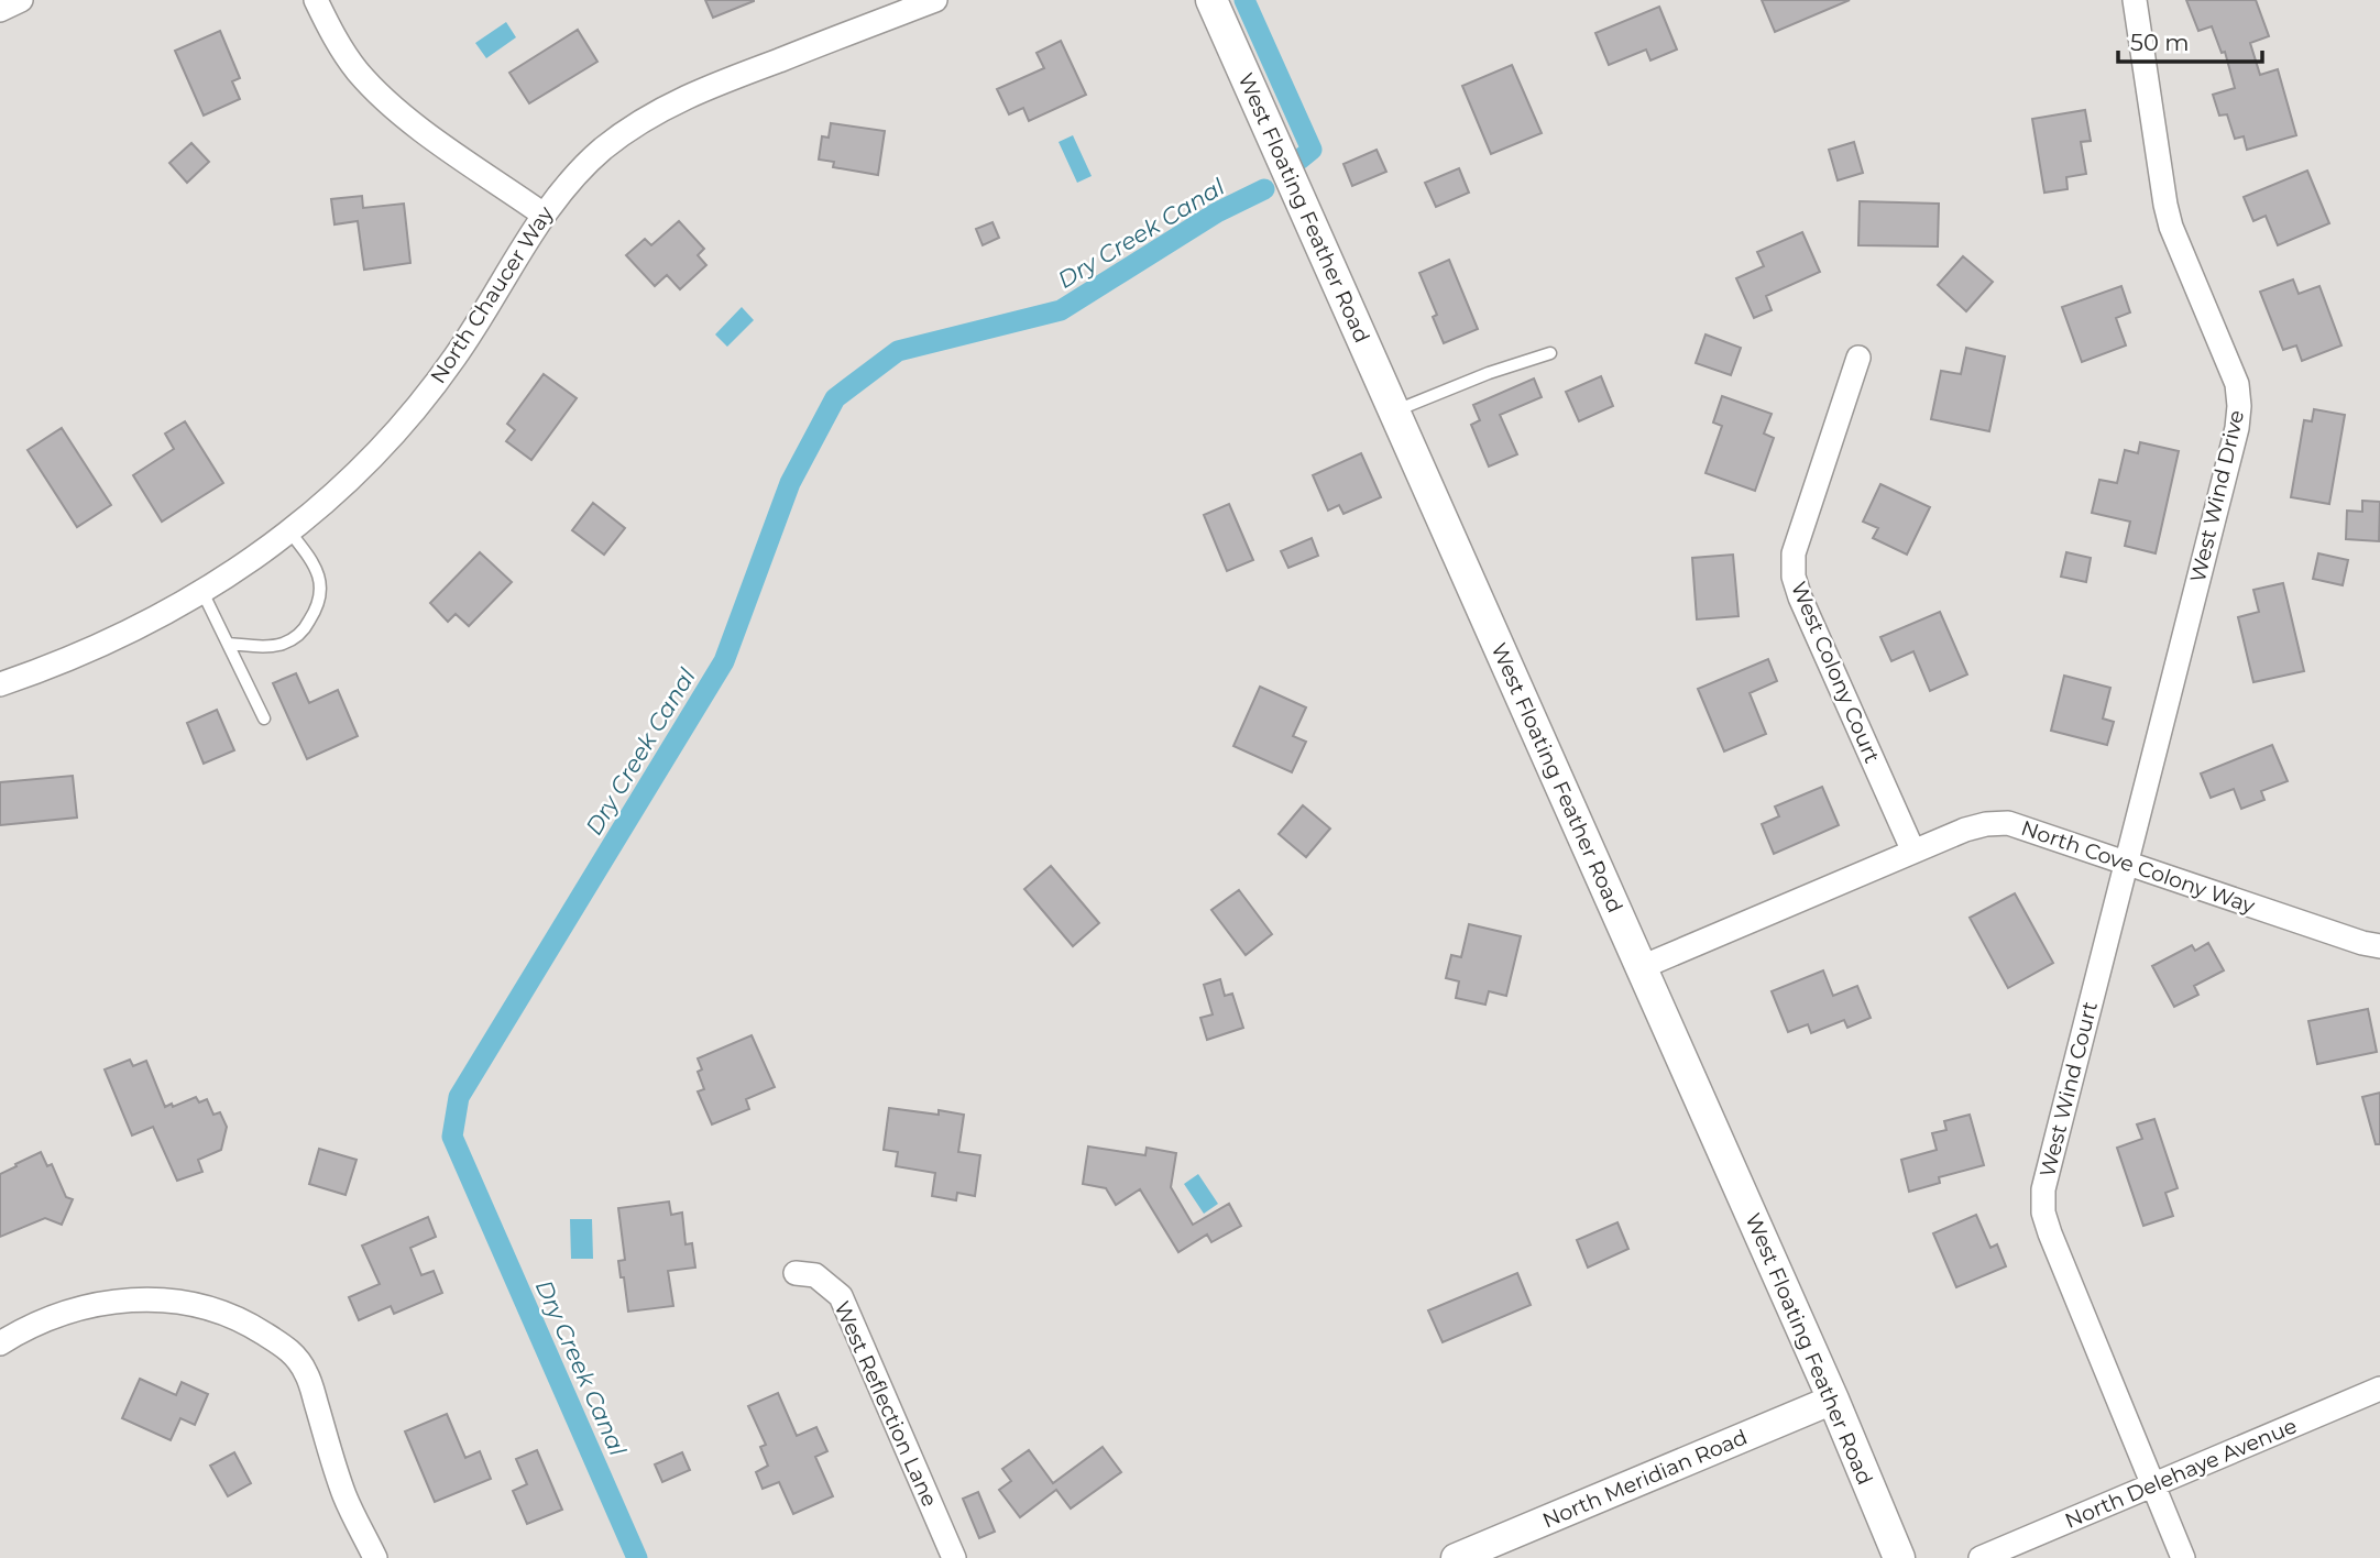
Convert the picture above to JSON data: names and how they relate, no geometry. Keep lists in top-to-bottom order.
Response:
{
  "streets": {
    "main road": ["West Floating Feather Road"],
    "street": [
      "North Chaucer Way",
      "West Wind Drive",
      "West Colony Court",
      "North Cove Colony Way",
      "West Wind Court",
      "West Reflection Lane",
      "North Delehaye Avenue",
      "North Meridian Road"
    ]
  },
  "crossings": [
    ["West Floating Feather Road", "North Cove Colony Way"],
    ["West Floating Feather Road", "North Meridian Road"],
    ["West Wind Drive", "North Cove Colony Way"],
    ["West Wind Drive", "West Wind Court"],
    ["West Colony Court", "North Cove Colony Way"],
    ["North Cove Colony Way", "West Wind Court"],
    ["West Wind Court", "North Delehaye Avenue"]
  ],
  "water": ["Dry Creek Canal"],
  "scale_bar": "50 m"
}
